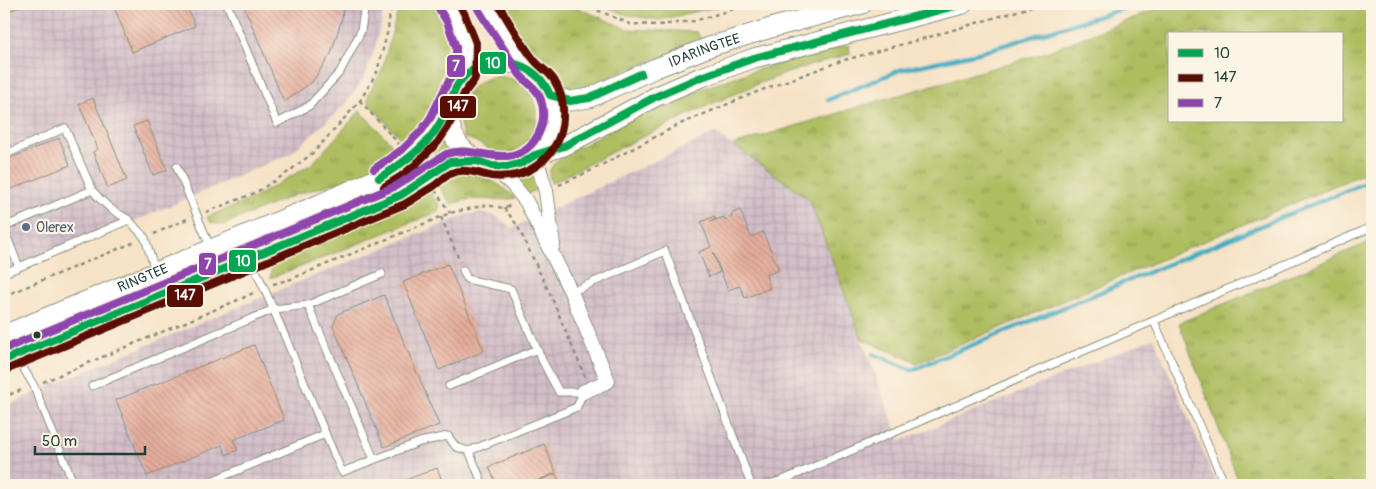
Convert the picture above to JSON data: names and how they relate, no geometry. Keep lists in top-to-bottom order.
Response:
{
  "streets": {
    "main road": ["IDARINGTEE", "RINGTEE"]
  },
  "crossings": [
    ["IDARINGTEE", "RINGTEE"]
  ],
  "places": ["Olerex"],
  "lines": ["transit line 10", "transit line 147", "transit line 7"],
  "legend": ["10", "147", "7"],
  "scale_bar": "50 m"
}
